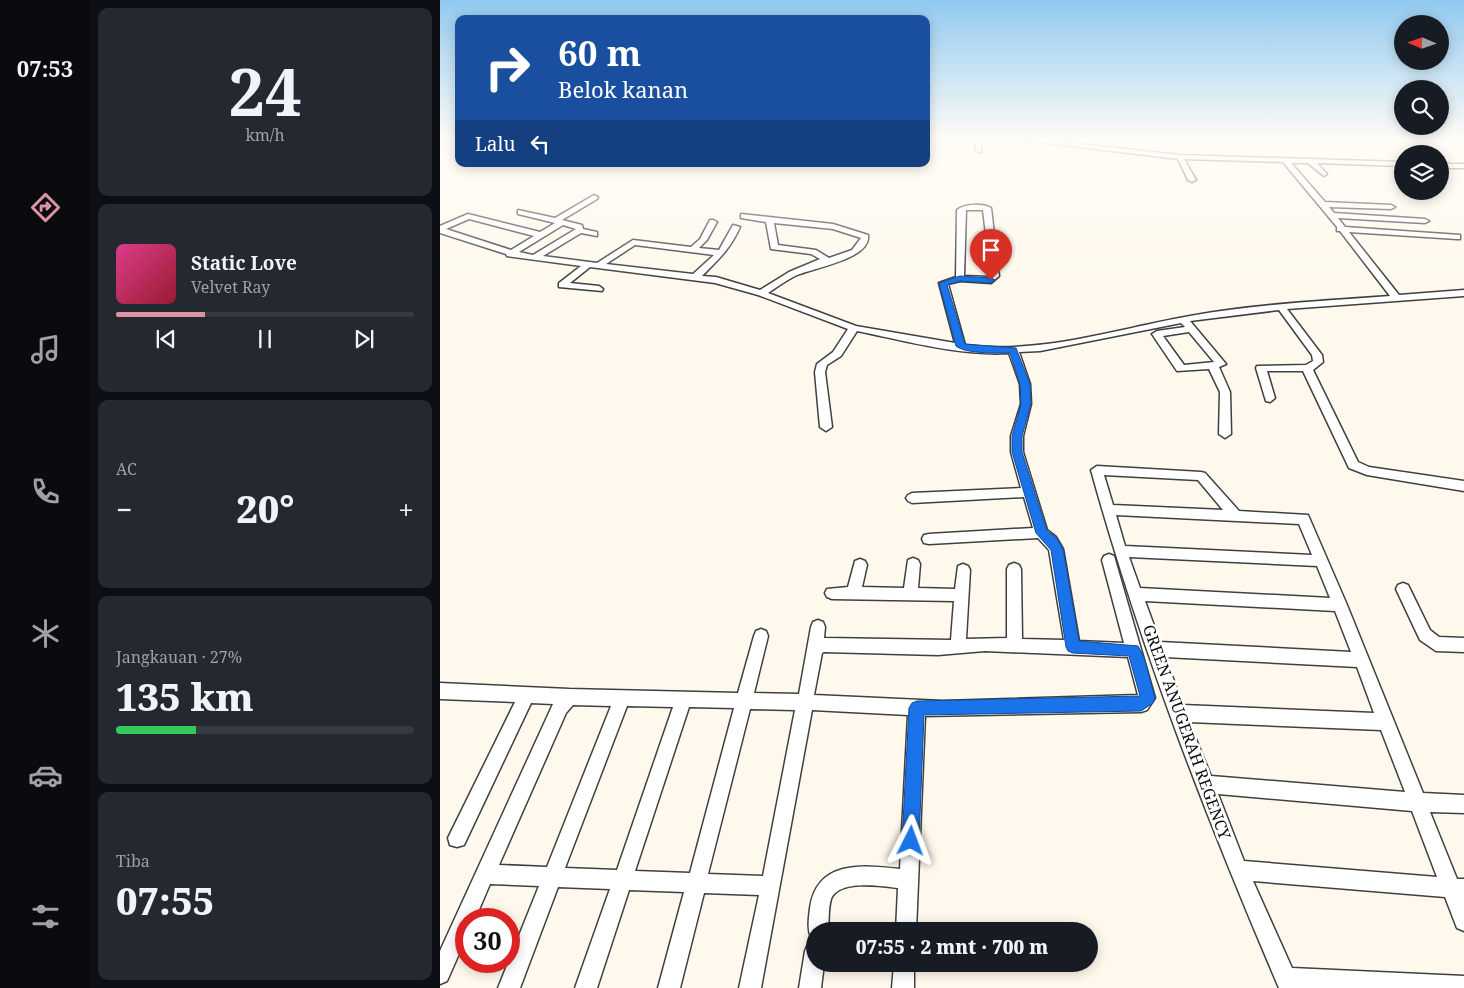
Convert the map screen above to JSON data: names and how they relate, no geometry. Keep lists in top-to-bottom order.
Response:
{
  "streets": {
    "street": ["GREEN ANUGERAH REGENCY"]
  },
  "north": "left",
  "page": {
    "tabs": "07:53",
    "tile": [
      ["24", "km/h"],
      "AC",
      ["Jangkauan · 27%", "135 km"],
      ["Tiba", "07:55"]
    ],
    "turn": ["60 m", "Belok kanan"],
    "then": "Lalu",
    "song": ["Static Love", "Velvet Ray"],
    "heat": ["−", "20°", "+"],
    "limit": "30",
    "trip": "07:55 · 2 mnt · 700 m"
  }
}
